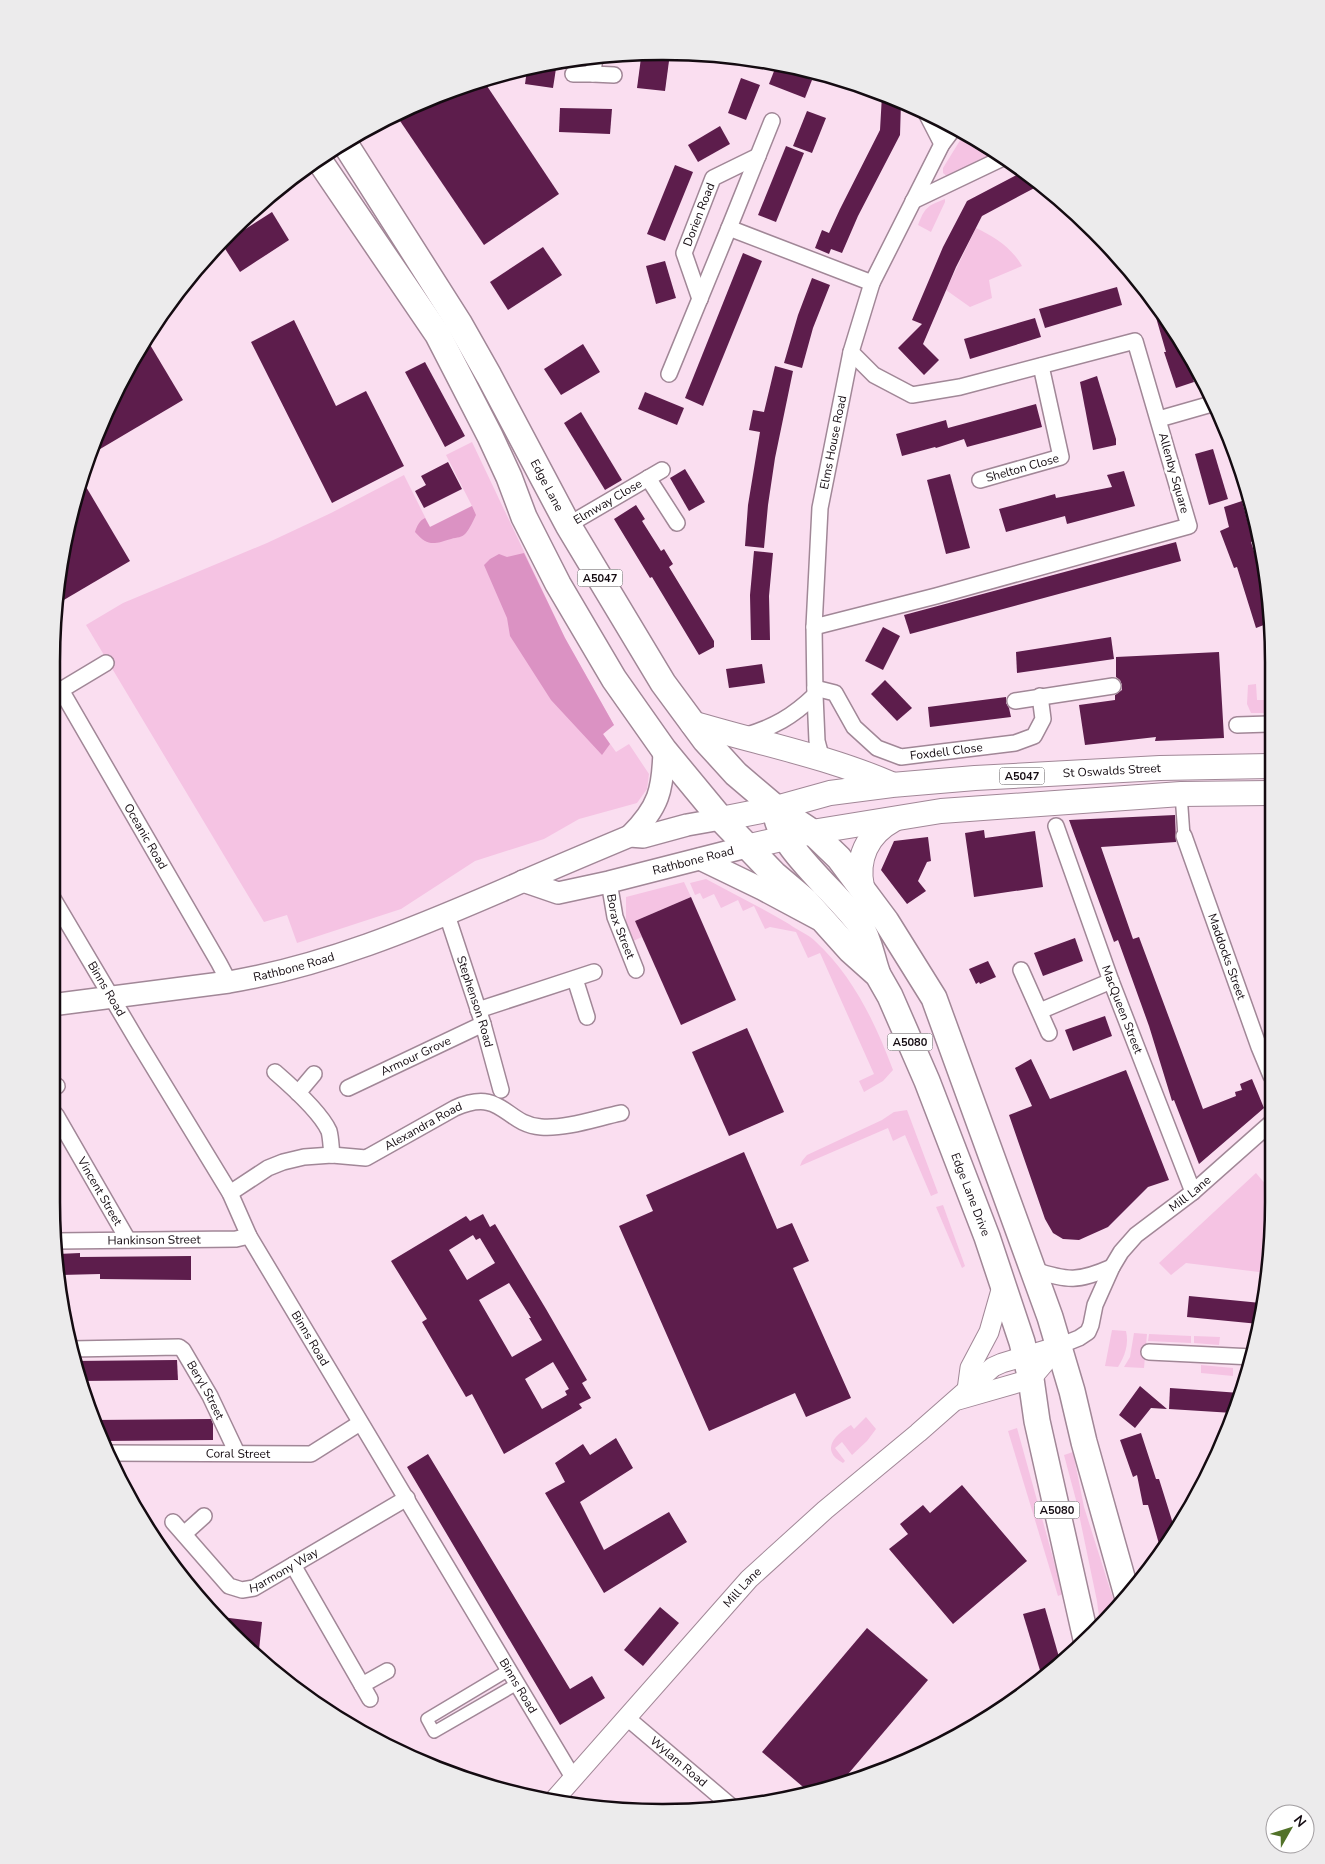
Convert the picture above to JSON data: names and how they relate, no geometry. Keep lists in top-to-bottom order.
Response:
{
  "streets": {
    "highway": [
      "Edge Lane",
      "A5047",
      "A5080",
      "Edge Lane Drive"
    ],
    "main road": ["St Oswalds Street", "Rathbone Road"],
    "street": [
      "Dorien Road",
      "Elms House Road",
      "Shelton Close",
      "Allenby Square",
      "Elmway Close",
      "Foxdell Close",
      "Oceanic Road",
      "Borax Street",
      "Maddocks Street",
      "Binns Road",
      "Stephenson Road",
      "MacQueen Street",
      "Armour Grove",
      "Alexandra Road",
      "Vincent Street",
      "Mill Lane",
      "Hankinson Street",
      "Beryl Street",
      "Coral Street",
      "Harmony Way",
      "Wylam Road"
    ]
  },
  "crossings": [
    ["Elms House Road", "Allenby Square"],
    ["Elms House Road", "Foxdell Close"],
    ["Shelton Close", "Allenby Square"],
    ["Edge Lane", "Elmway Close"],
    ["Edge Lane", "A5047"],
    ["Edge Lane", "St Oswalds Street"],
    ["Edge Lane", "A5080"],
    ["A5047", "St Oswalds Street"],
    ["A5047", "Rathbone Road"],
    ["A5047", "A5080"],
    ["A5047", "Edge Lane Drive"],
    ["St Oswalds Street", "A5080"],
    ["Oceanic Road", "Rathbone Road"],
    ["Rathbone Road", "Borax Street"],
    ["Rathbone Road", "Binns Road"],
    ["Rathbone Road", "Stephenson Road"],
    ["Rathbone Road", "Edge Lane Drive"],
    ["Binns Road", "Alexandra Road"],
    ["Binns Road", "Mill Lane"],
    ["Binns Road", "Hankinson Street"],
    ["Binns Road", "Coral Street"],
    ["Binns Road", "Harmony Way"],
    ["Stephenson Road", "Armour Grove"],
    ["MacQueen Street", "Mill Lane"],
    ["A5080", "Mill Lane"],
    ["Vincent Street", "Hankinson Street"],
    ["Mill Lane", "Edge Lane Drive"],
    ["Mill Lane", "Wylam Road"],
    ["Beryl Street", "Coral Street"]
  ],
  "north": "top right"
}
